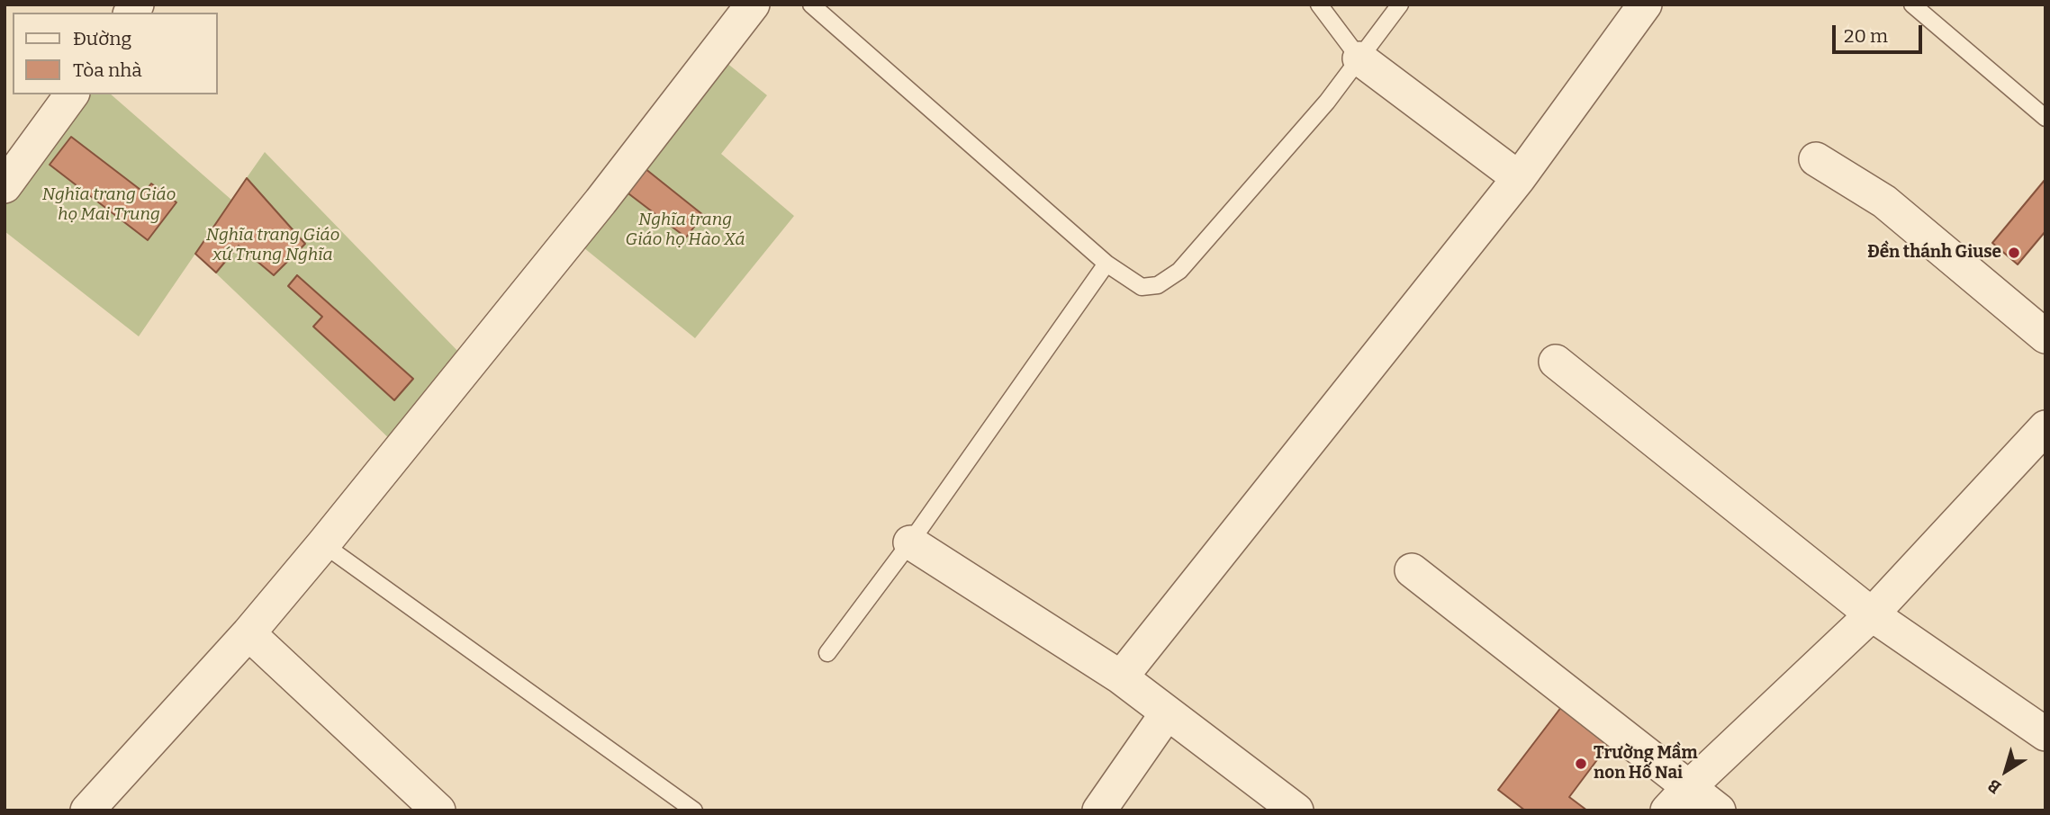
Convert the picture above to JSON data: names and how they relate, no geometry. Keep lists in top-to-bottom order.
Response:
{
  "parks": ["Nghĩa trang Giáo họ Mai Trung", "Nghĩa trang Giáo họ Hào Xá", "Nghĩa trang Giáo xứ Trung Nghĩa"],
  "places": ["Đền thánh Giuse", "Trường Mầm non Hố Nai"],
  "legend": ["Đường", "Tòa nhà"],
  "scale_bar": "20 m",
  "north": "bottom left"
}
